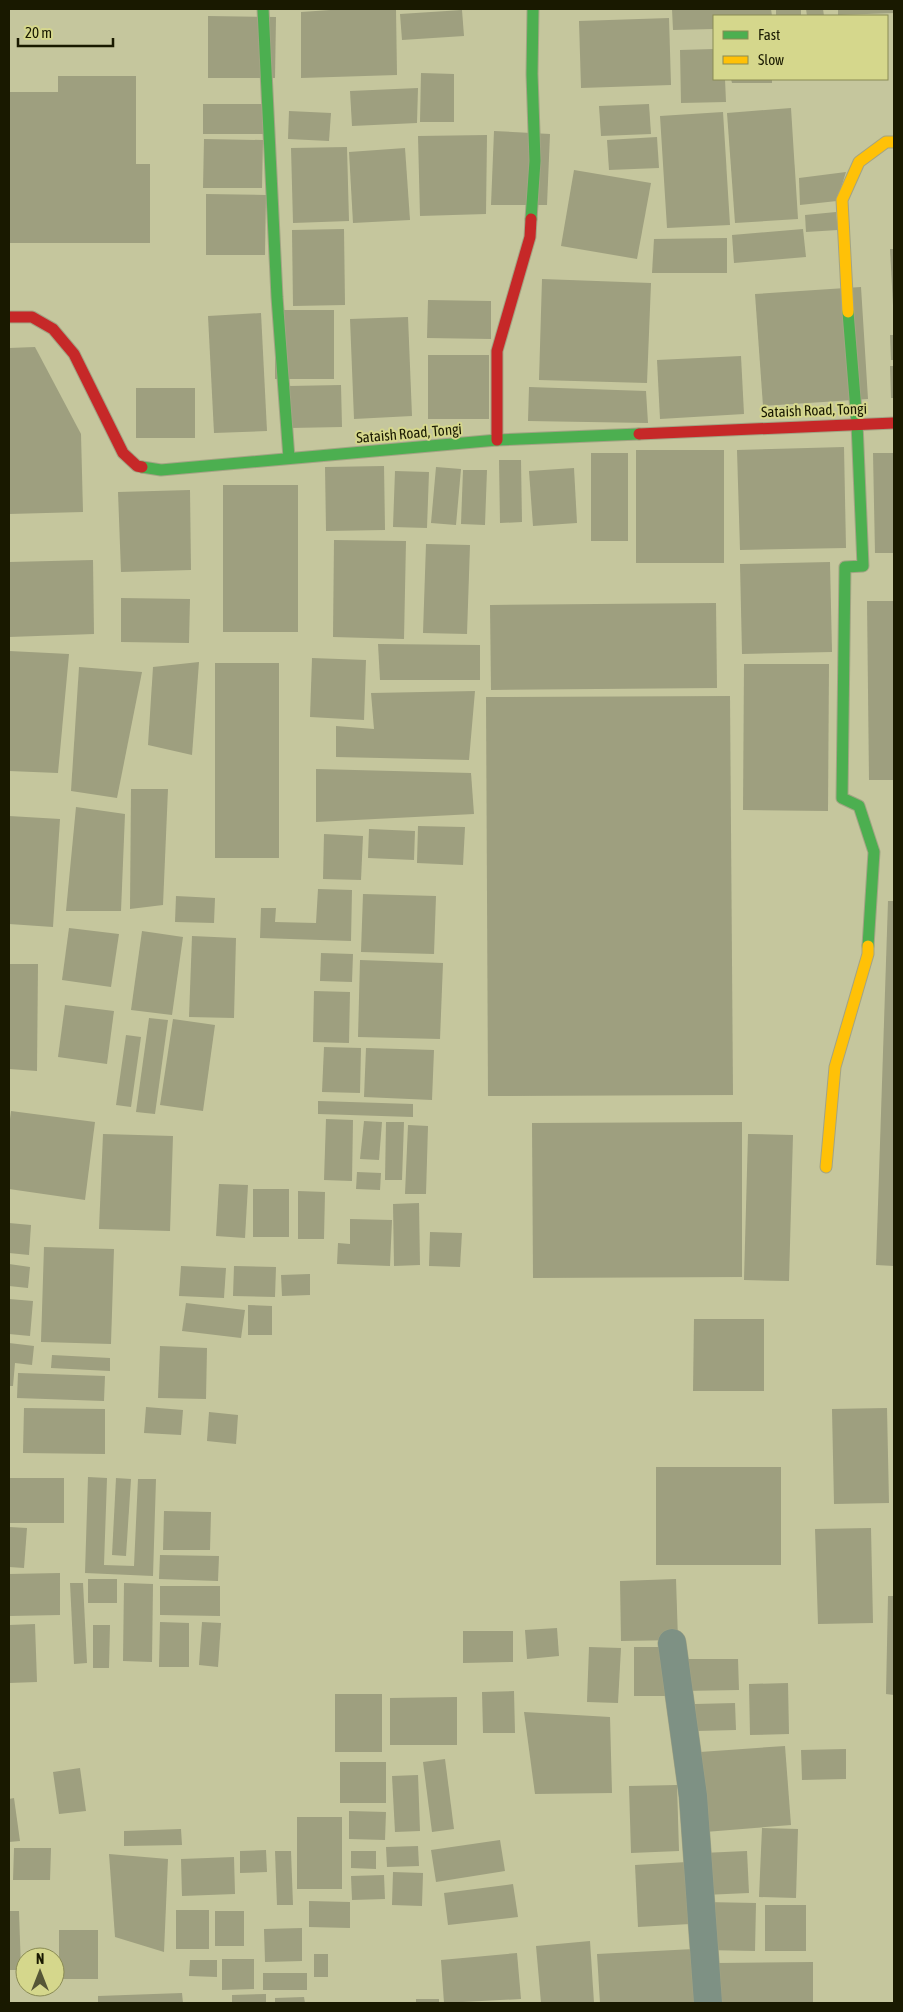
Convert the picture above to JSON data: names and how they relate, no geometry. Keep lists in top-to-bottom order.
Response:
{
  "streets": {
    "street": ["Sataish Road, Tongi"]
  },
  "legend": ["Fast", "Slow"],
  "scale_bar": "20 m",
  "north": "top"
}
